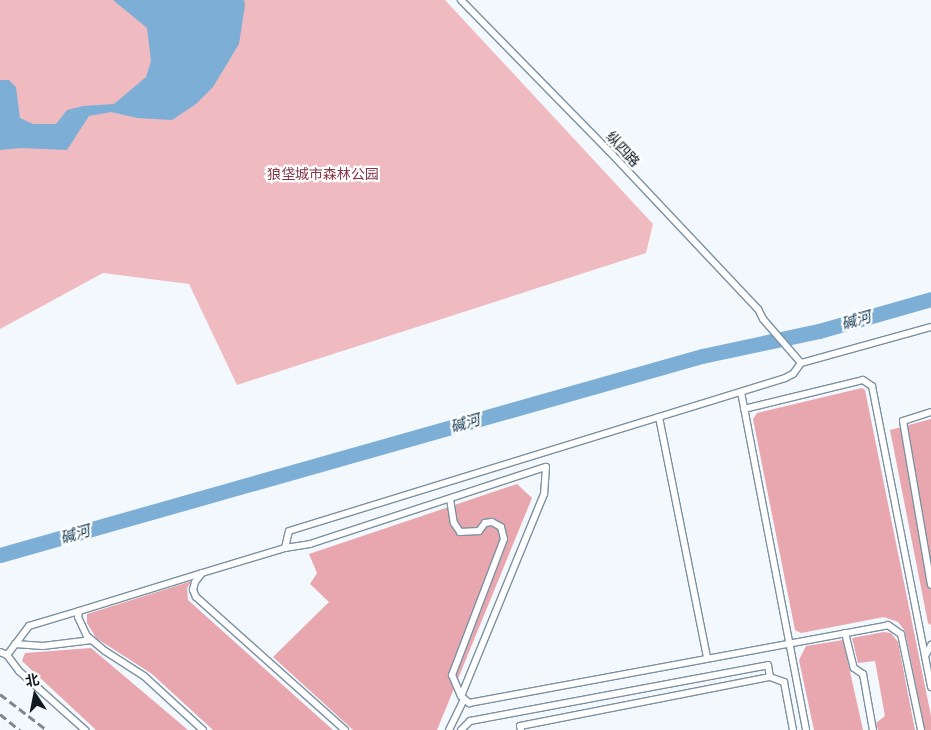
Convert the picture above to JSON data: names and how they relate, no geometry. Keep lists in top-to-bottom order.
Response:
{
  "streets": {
    "street": ["纵四路"]
  },
  "water": ["碱河"],
  "parks": ["狼垡城市森林公园"],
  "north": "top"
}
